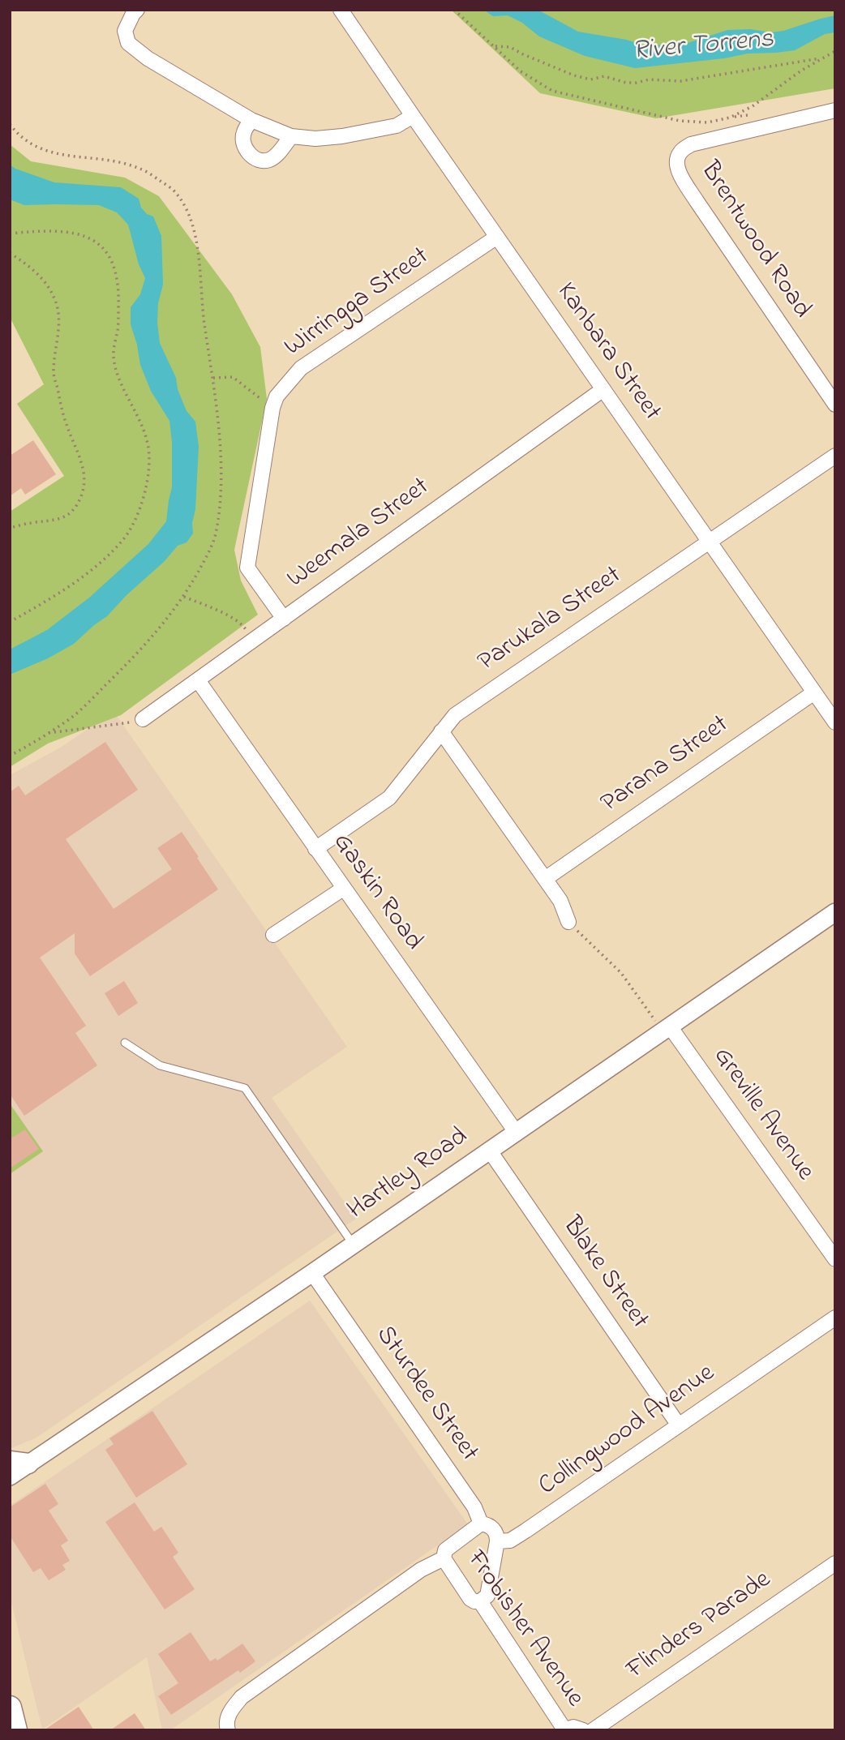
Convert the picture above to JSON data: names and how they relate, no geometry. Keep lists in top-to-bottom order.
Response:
{
  "streets": {
    "street": [
      "Brentwood Road",
      "Wirringga Street",
      "Kanbara Street",
      "Weemala Street",
      "Parukala Street",
      "Parana Street",
      "Gaskin Road",
      "Greville Avenue",
      "Hartley Road",
      "Blake Street",
      "Sturdee Street",
      "Collingwood Avenue",
      "Flinders Parade",
      "Frobisher Avenue"
    ]
  },
  "crossings": [
    ["Wirringga Street", "Kanbara Street"],
    ["Wirringga Street", "Weemala Street"],
    ["Kanbara Street", "Weemala Street"],
    ["Kanbara Street", "Parukala Street"],
    ["Kanbara Street", "Parana Street"],
    ["Weemala Street", "Gaskin Road"],
    ["Parukala Street", "Gaskin Road"],
    ["Gaskin Road", "Hartley Road"],
    ["Greville Avenue", "Hartley Road"],
    ["Hartley Road", "Blake Street"],
    ["Hartley Road", "Sturdee Street"],
    ["Blake Street", "Collingwood Avenue"],
    ["Sturdee Street", "Collingwood Avenue"]
  ],
  "water": ["River Torrens"]
}
